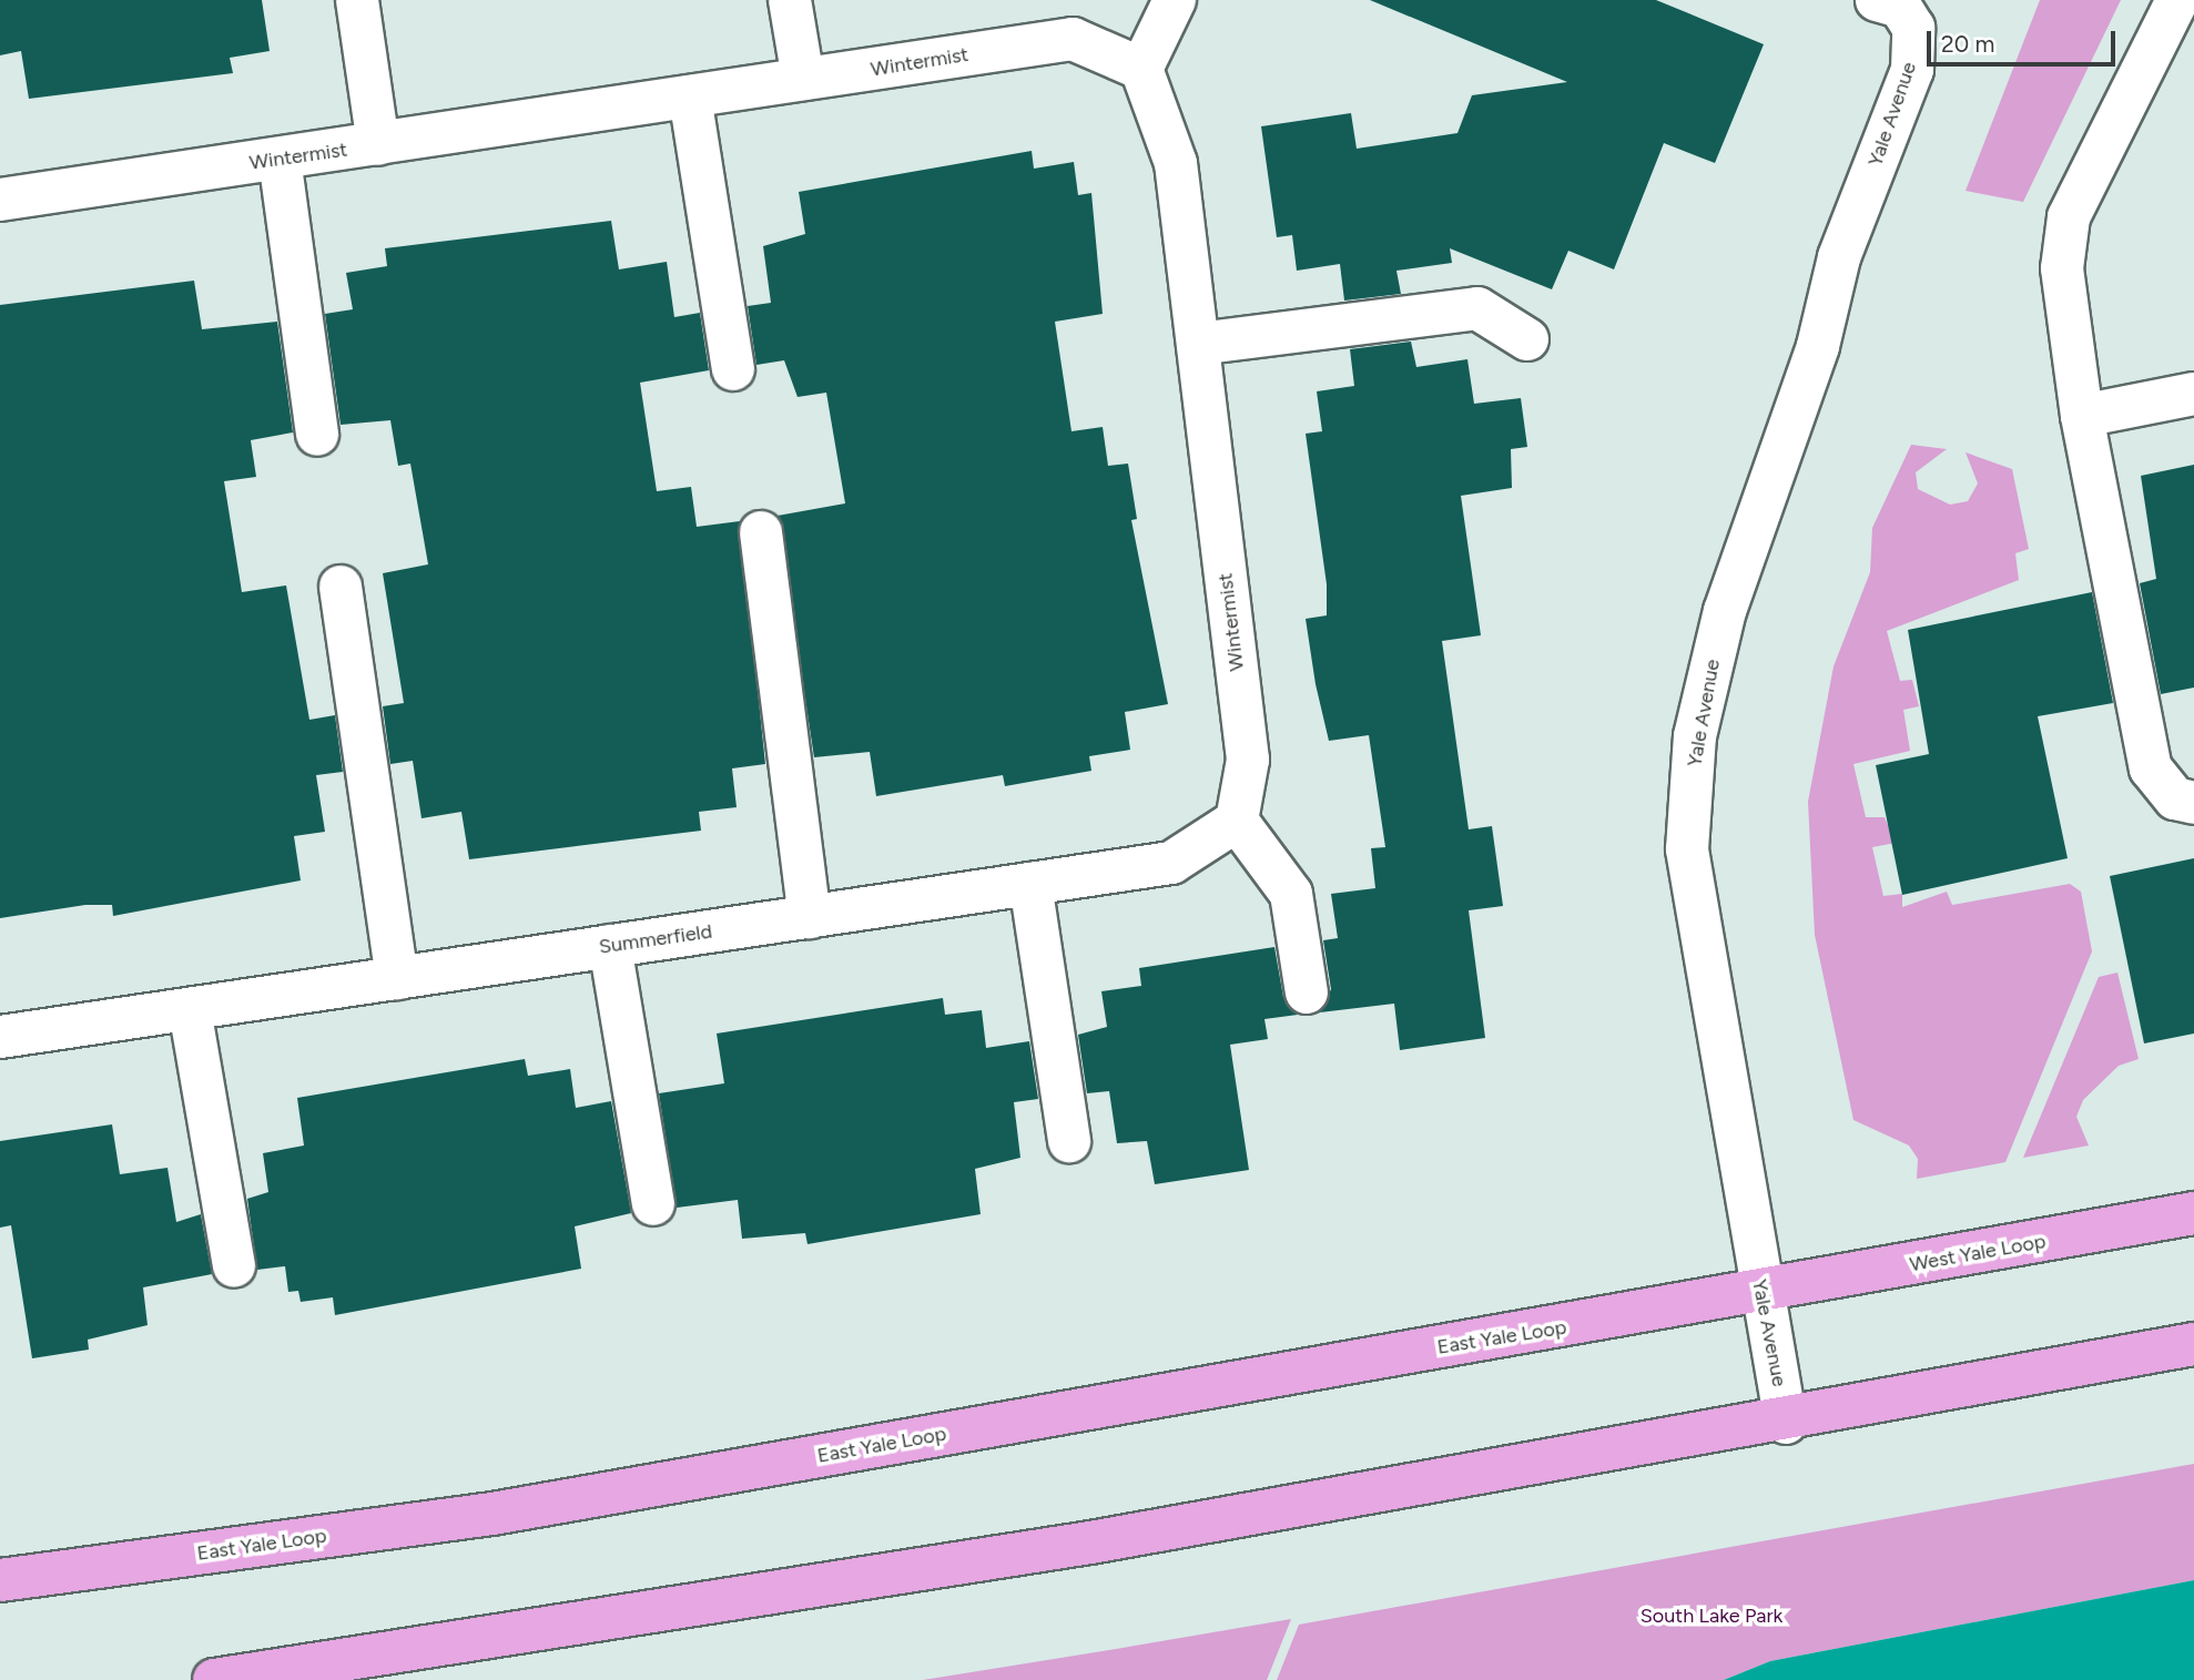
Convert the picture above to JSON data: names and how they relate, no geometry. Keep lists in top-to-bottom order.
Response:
{
  "streets": {
    "main road": ["West Yale Loop", "East Yale Loop"],
    "street": ["Wintermist", "Yale Avenue", "Summerfield"]
  },
  "crossings": [
    ["Wintermist", "Summerfield"],
    ["Yale Avenue", "West Yale Loop"],
    ["Yale Avenue", "East Yale Loop"],
    ["West Yale Loop", "East Yale Loop"]
  ],
  "parks": ["South Lake Park"],
  "scale_bar": "20 m"
}
